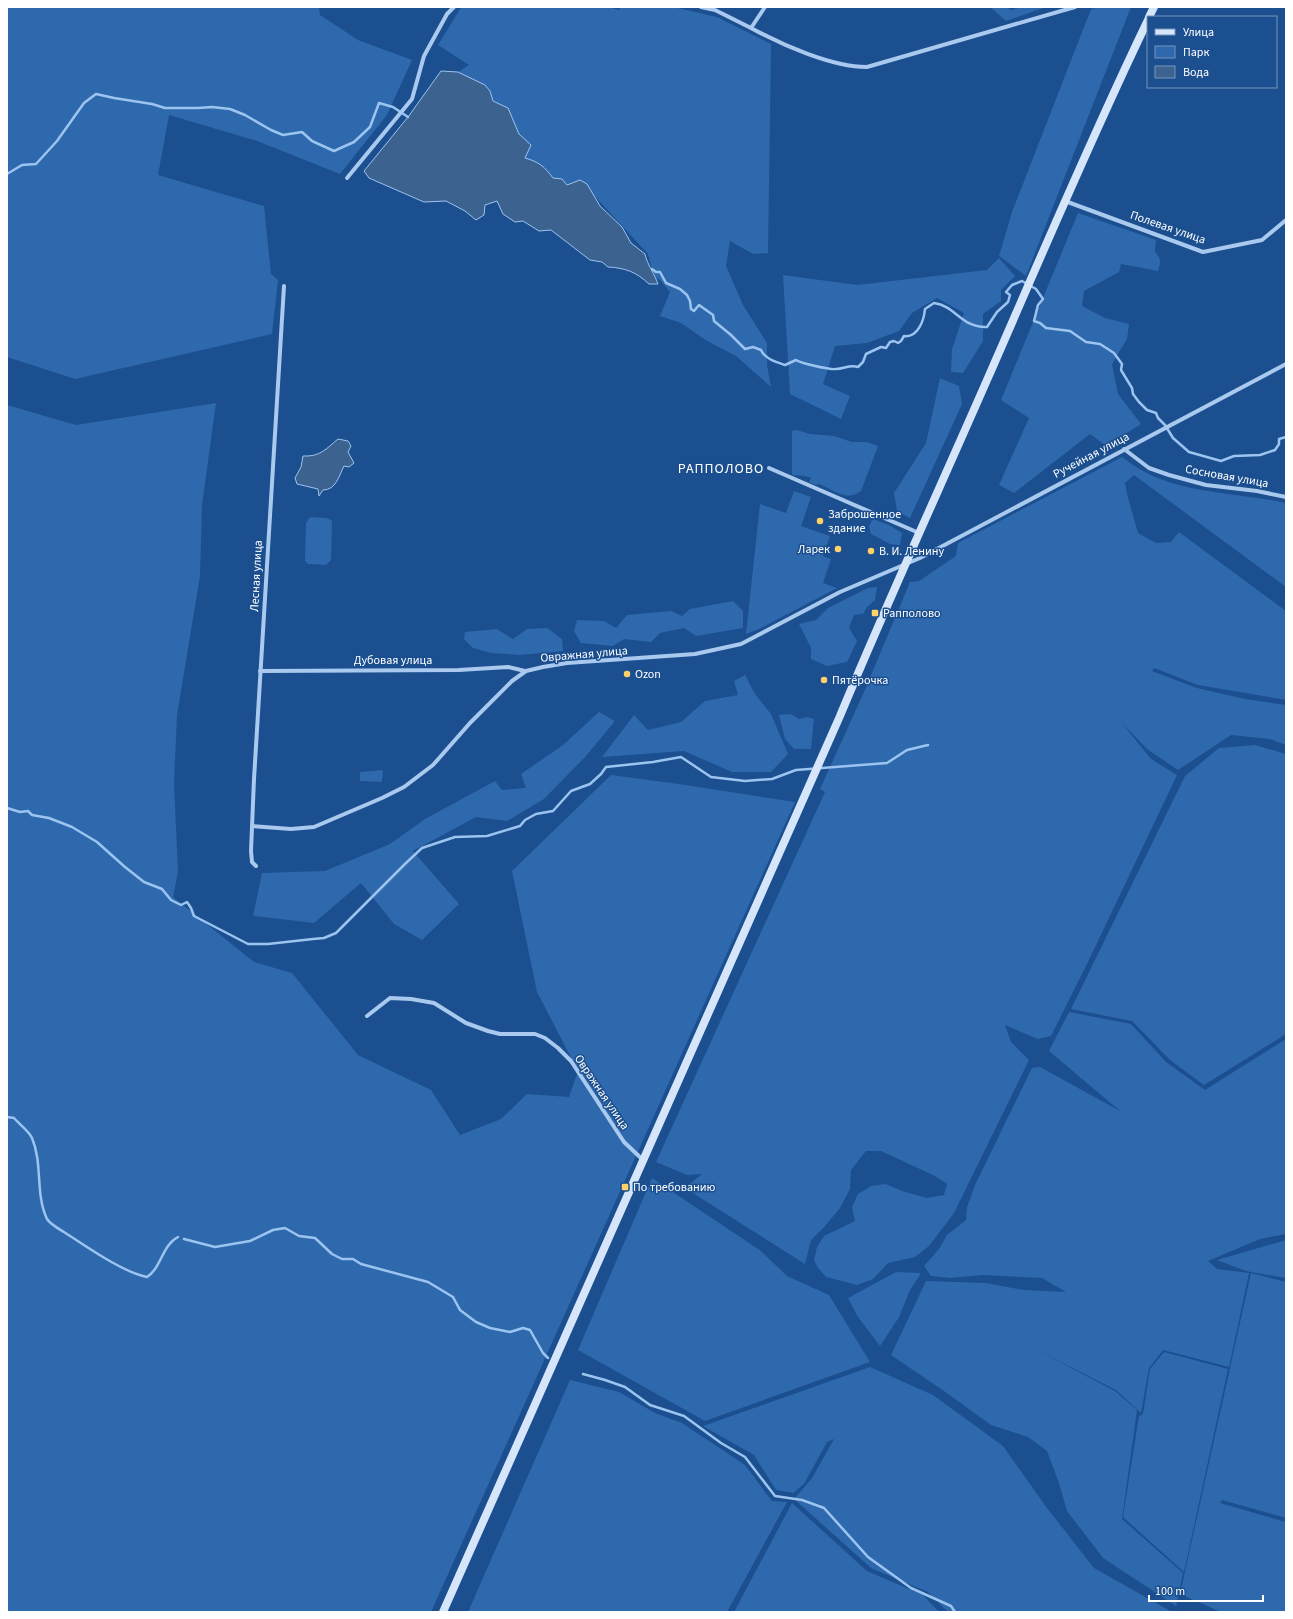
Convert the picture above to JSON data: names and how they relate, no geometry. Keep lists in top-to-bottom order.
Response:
{
  "streets": {
    "street": [
      "Полевая улица",
      "Ручейная улица",
      "Сосновая улица",
      "Лесная улица",
      "Овражная улица",
      "Дубовая улица"
    ]
  },
  "crossings": [
    ["Ручейная улица", "Сосновая улица"],
    ["Ручейная улица", "Овражная улица"],
    ["Лесная улица", "Овражная улица"],
    ["Лесная улица", "Дубовая улица"],
    ["Овражная улица", "Дубовая улица"]
  ],
  "districts": ["РАППОЛОВО"],
  "places": {
    "other": [
      "Заброшенное здание",
      "Ларек",
      "В. И. Ленину",
      "Ozon",
      "Пятёрочка"
    ],
    "transit": ["Рапполово", "По требованию"]
  },
  "legend": ["Улица", "Парк", "Вода"],
  "scale_bar": "100 m"
}
